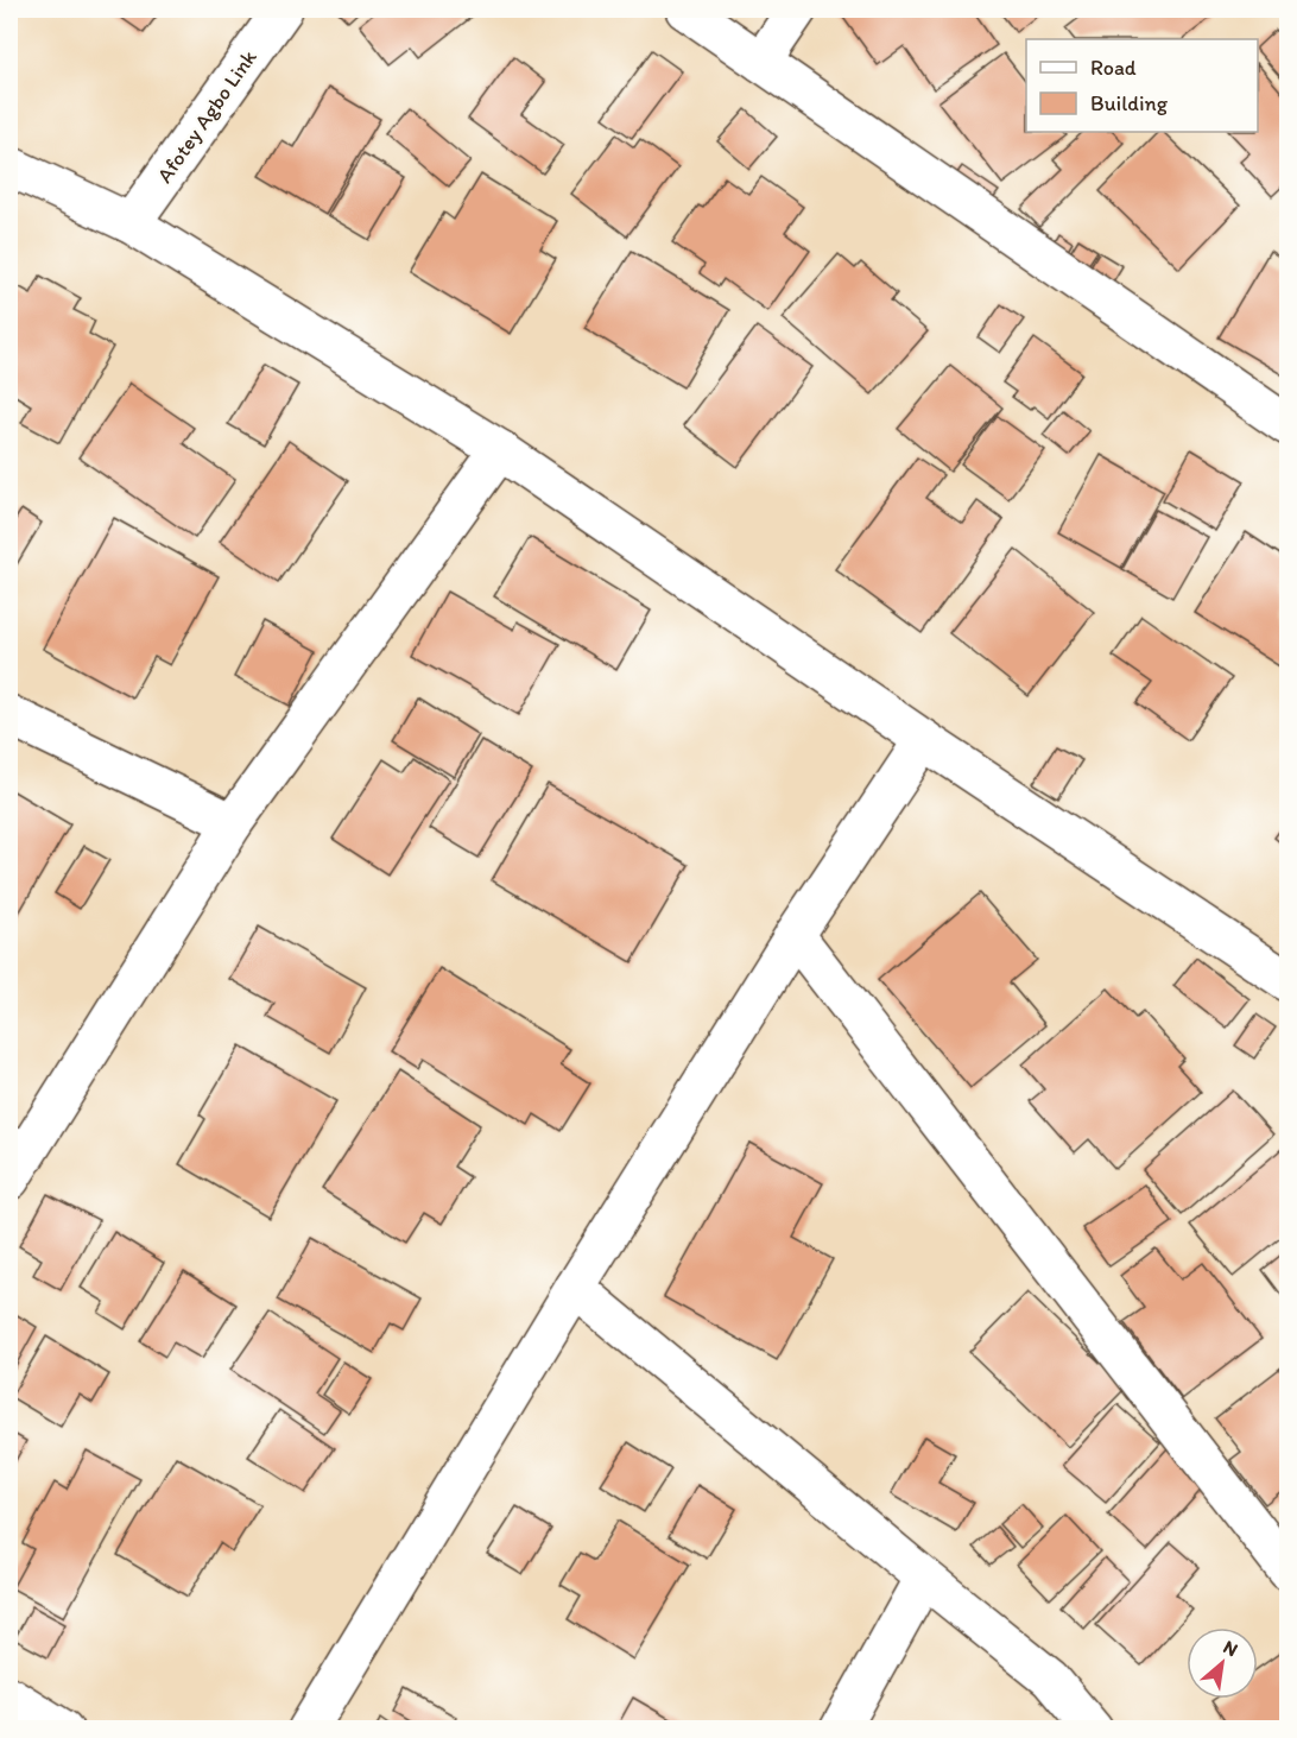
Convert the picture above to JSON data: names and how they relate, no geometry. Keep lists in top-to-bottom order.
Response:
{
  "streets": {
    "street": ["Afotey Agbo Link"]
  },
  "legend": ["Road", "Building"],
  "north": "top right"
}
